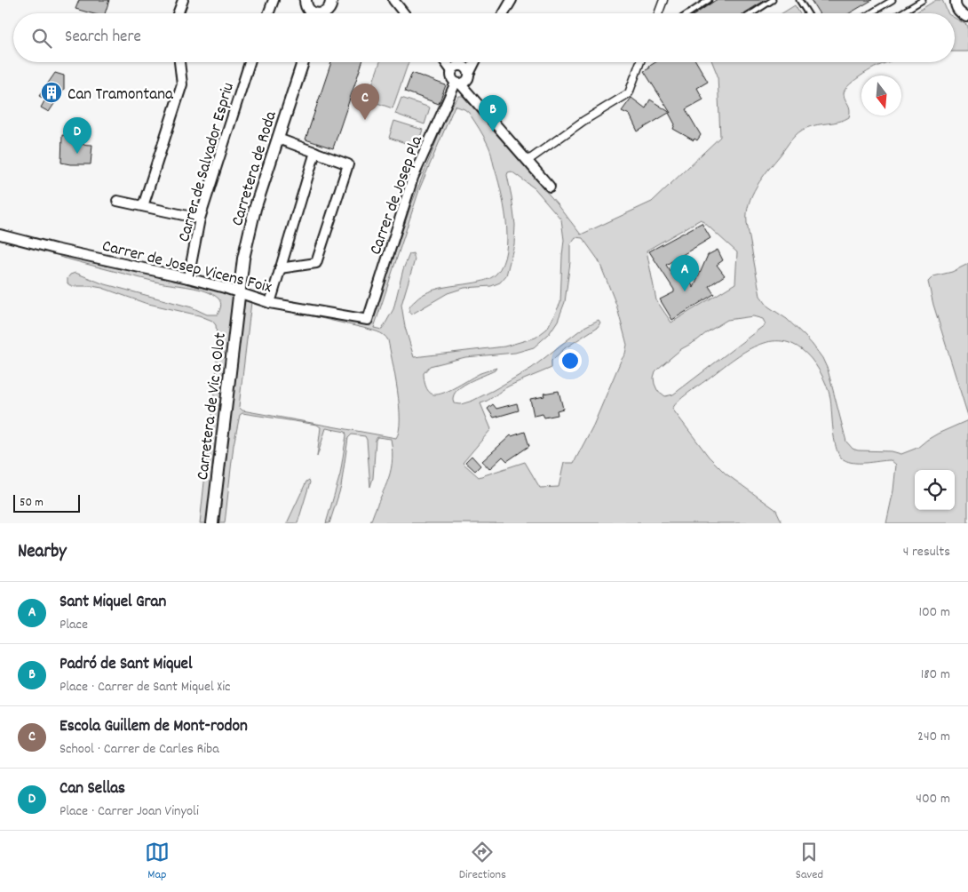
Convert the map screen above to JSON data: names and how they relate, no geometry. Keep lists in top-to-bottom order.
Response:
{
  "streets": {
    "street": [
      "Carrer de Salvador Espriu",
      "Carretera de Roda",
      "Carrer de Josep Pla",
      "Carrer de Josep Vicens Foix",
      "Carretera de Vic a Olot"
    ]
  },
  "crossings": [
    ["Carrer de Salvador Espriu", "Carrer de Josep Vicens Foix"],
    ["Carretera de Roda", "Carrer de Josep Vicens Foix"],
    ["Carretera de Roda", "Carretera de Vic a Olot"],
    ["Carrer de Josep Pla", "Carrer de Josep Vicens Foix"],
    ["Carrer de Josep Vicens Foix", "Carretera de Vic a Olot"]
  ],
  "places": {
    "building": ["Can Tramontana"]
  },
  "scale_bar": "50 m",
  "north": "bottom",
  "page": {
    "search": "Search here",
    "pins": [
      "C",
      "B",
      "D",
      "A"
    ],
    "scale": "50 m",
    "heading": ["Nearby", "4 results"],
    "list": [
      {
        "mark": "A",
        "name": "Sant Miquel Gran",
        "note": "Place",
        "value": "100 m"
      },
      {
        "mark": "B",
        "name": "Padró de Sant Miquel",
        "note": "Place · Carrer de Sant Miquel Xic",
        "value": "180 m"
      },
      {
        "mark": "C",
        "name": "Escola Guillem de Mont-rodon",
        "note": "School · Carrer de Carles Riba",
        "value": "240 m"
      },
      {
        "mark": "D",
        "name": "Can Sellas",
        "note": "Place · Carrer Joan Vinyoli",
        "value": "400 m"
      }
    ],
    "nav": ["Map", "Directions", "Saved"]
  }
}
